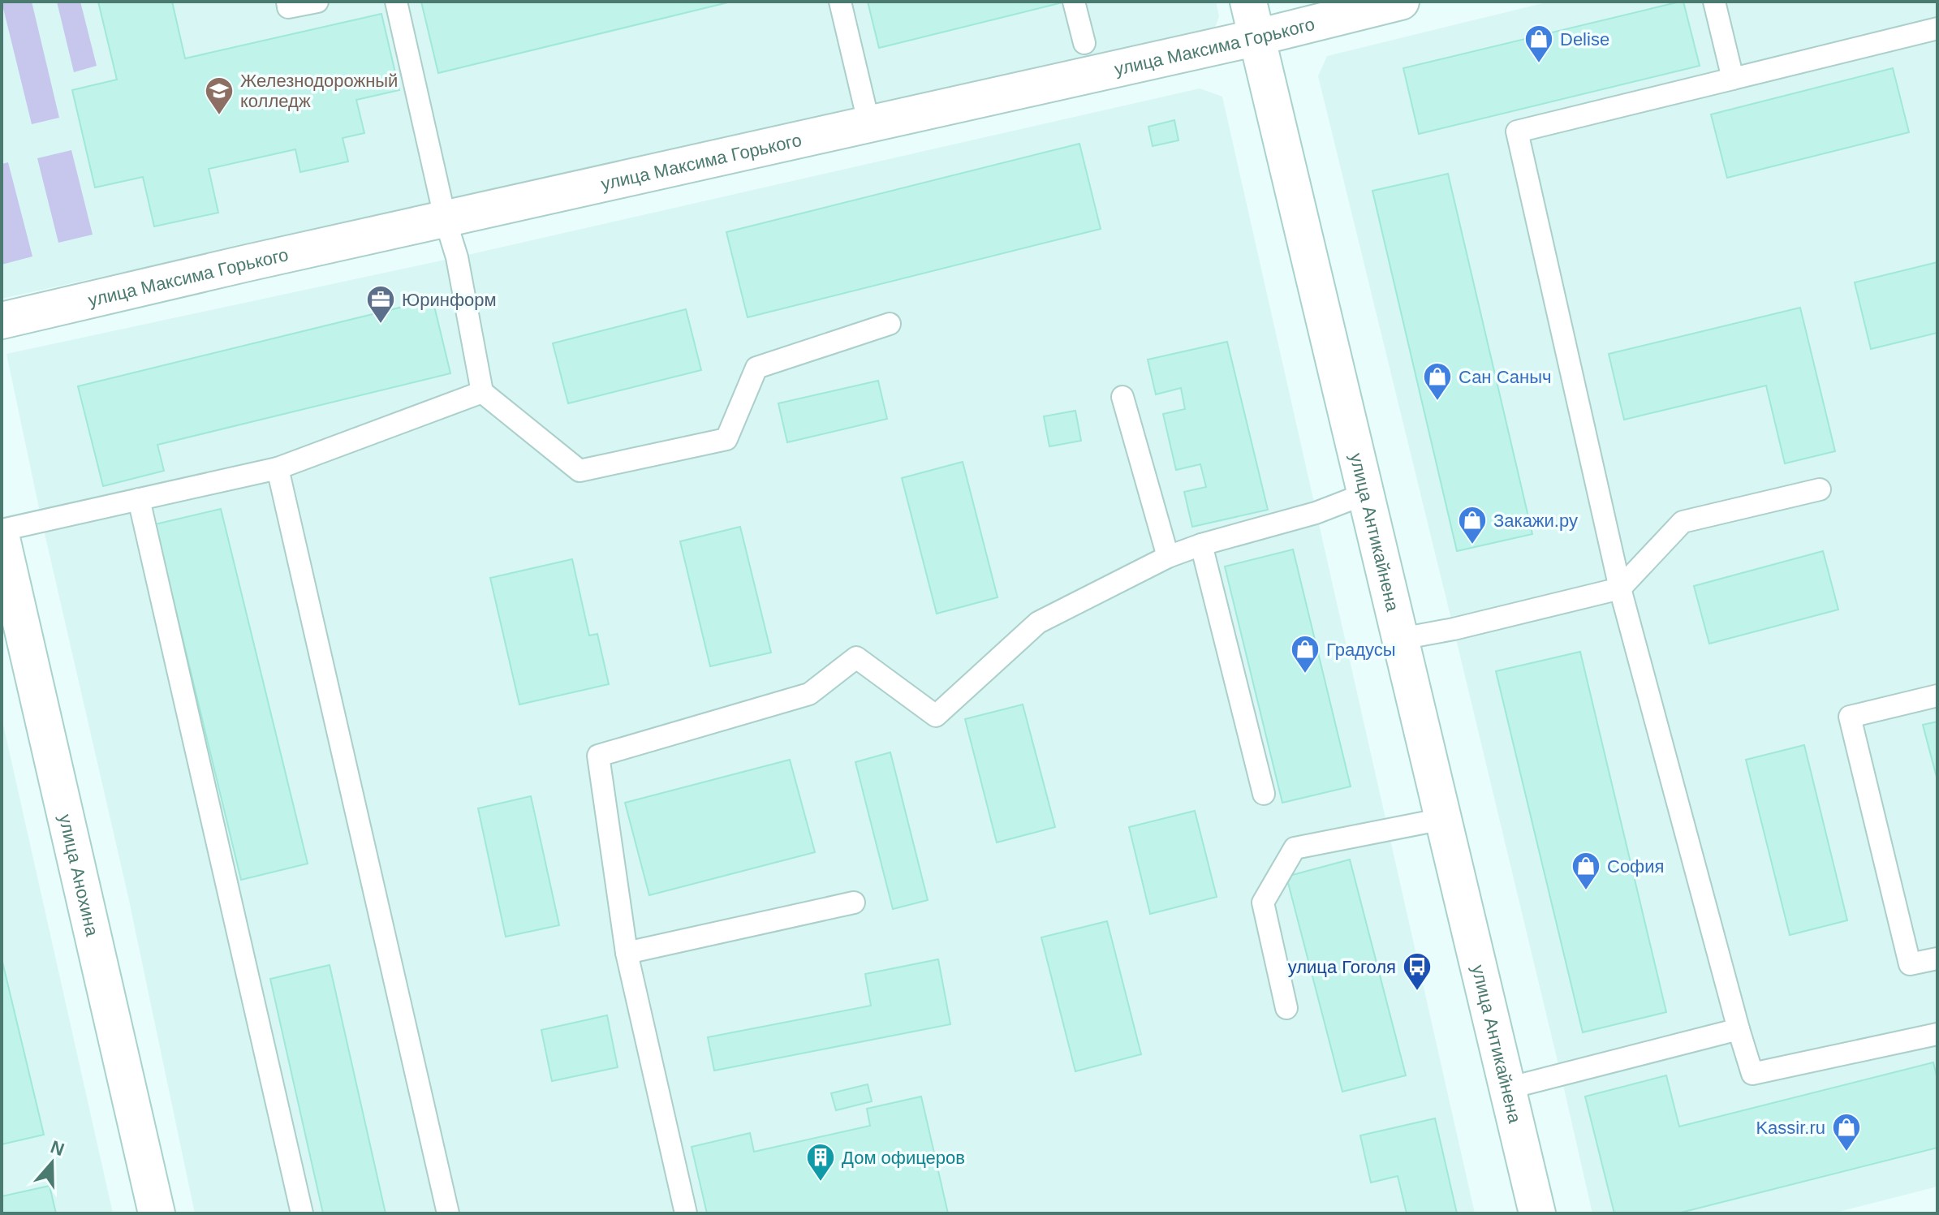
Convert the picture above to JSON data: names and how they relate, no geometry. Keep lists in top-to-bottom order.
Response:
{
  "streets": {
    "street": ["улица Максима Горького", "улица Антикайнена", "улица Анохина"]
  },
  "crossings": [
    ["улица Максима Горького", "улица Антикайнена"]
  ],
  "places": {
    "shop": [
      "Delise",
      "Сан Саныч",
      "Закажи.ру",
      "Градусы",
      "София",
      "Kassir.ru"
    ],
    "school or university": ["Железнодорожный колледж"],
    "office": ["Юринформ"],
    "bus stop": ["улица Гоголя"],
    "building": ["Дом офицеров"]
  },
  "north": "top"
}
